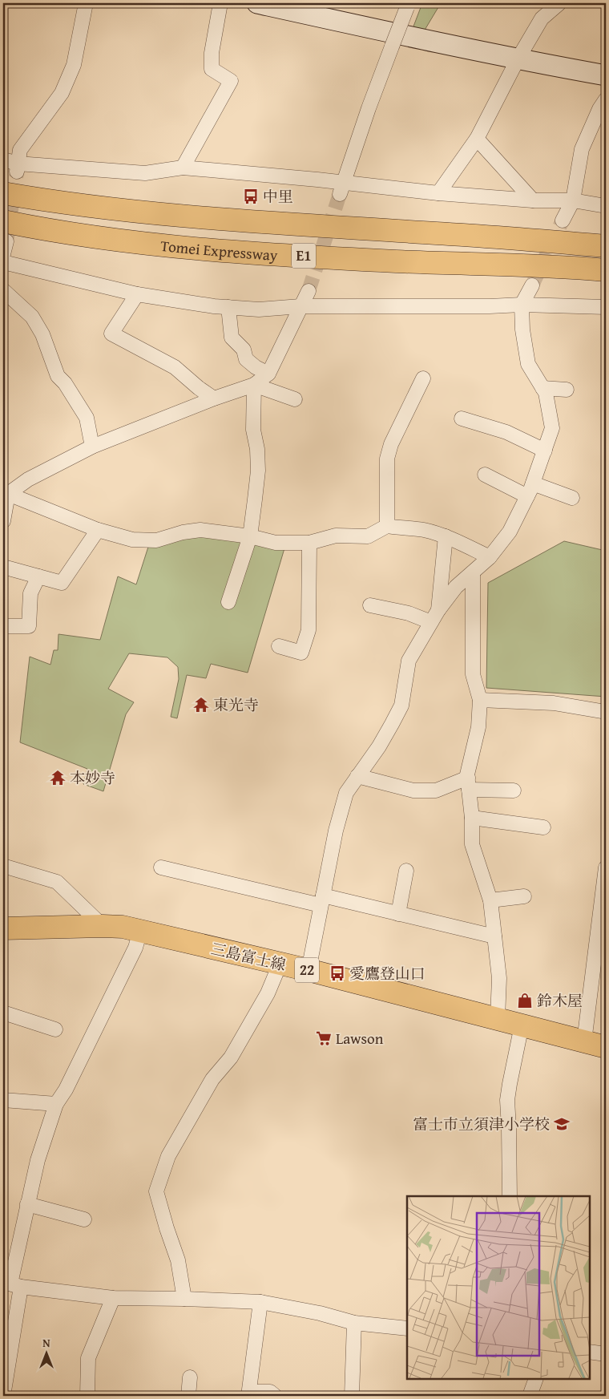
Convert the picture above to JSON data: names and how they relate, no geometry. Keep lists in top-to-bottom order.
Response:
{
  "streets": {
    "main road": [
      "Tomei Expressway",
      "E1",
      "三島富士線",
      "22"
    ]
  },
  "places": {
    "bus stop": ["中里", "愛鷹登山口"],
    "temple": ["東光寺", "本妙寺"],
    "shop": ["鈴木屋"],
    "supermarket": ["Lawson"],
    "school or university": ["富士市立須津小学校"]
  },
  "north": "top"
}
